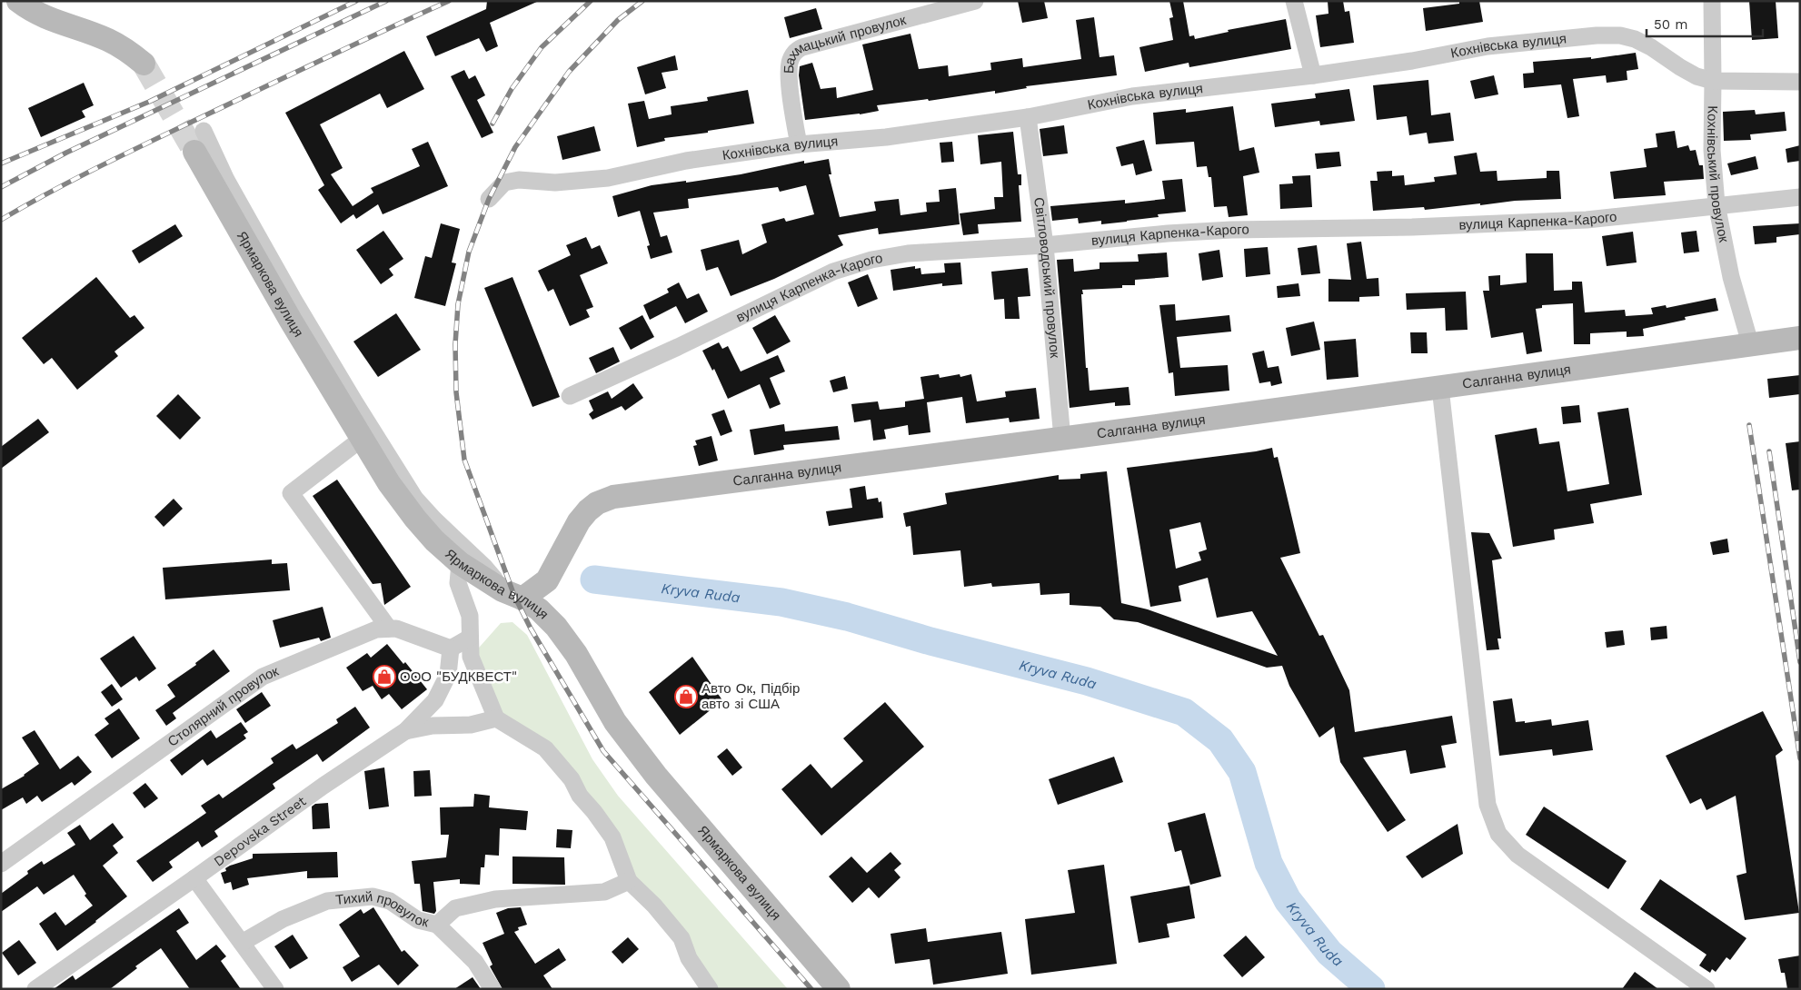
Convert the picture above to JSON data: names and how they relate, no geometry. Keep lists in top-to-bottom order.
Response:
{
  "streets": {
    "street": [
      "Кохнівська вулиця",
      "Бахмацький провулок",
      "Кохнівський провулок",
      "вулиця Карпенка-Карого",
      "Світловодський провулок",
      "Ярмаркова вулиця",
      "Салганна вулиця",
      "Столярний провулок",
      "Depovska Street",
      "Тихий провулок"
    ]
  },
  "crossings": [
    ["Кохнівська вулиця", "Бахмацький провулок"],
    ["Кохнівська вулиця", "Кохнівський провулок"],
    ["Кохнівська вулиця", "Світловодський провулок"],
    ["Кохнівський провулок", "вулиця Карпенка-Карого"],
    ["Кохнівський провулок", "Салганна вулиця"],
    ["вулиця Карпенка-Карого", "Світловодський провулок"],
    ["Світловодський провулок", "Салганна вулиця"],
    ["Ярмаркова вулиця", "Салганна вулиця"],
    ["Столярний провулок", "Depovska Street"]
  ],
  "water": ["Kryva Ruda"],
  "places": {
    "shop": ["ООО \"БУДКВЕСТ\"", "Авто Ок, Підбір авто зі США"]
  },
  "scale_bar": "50 m"
}
